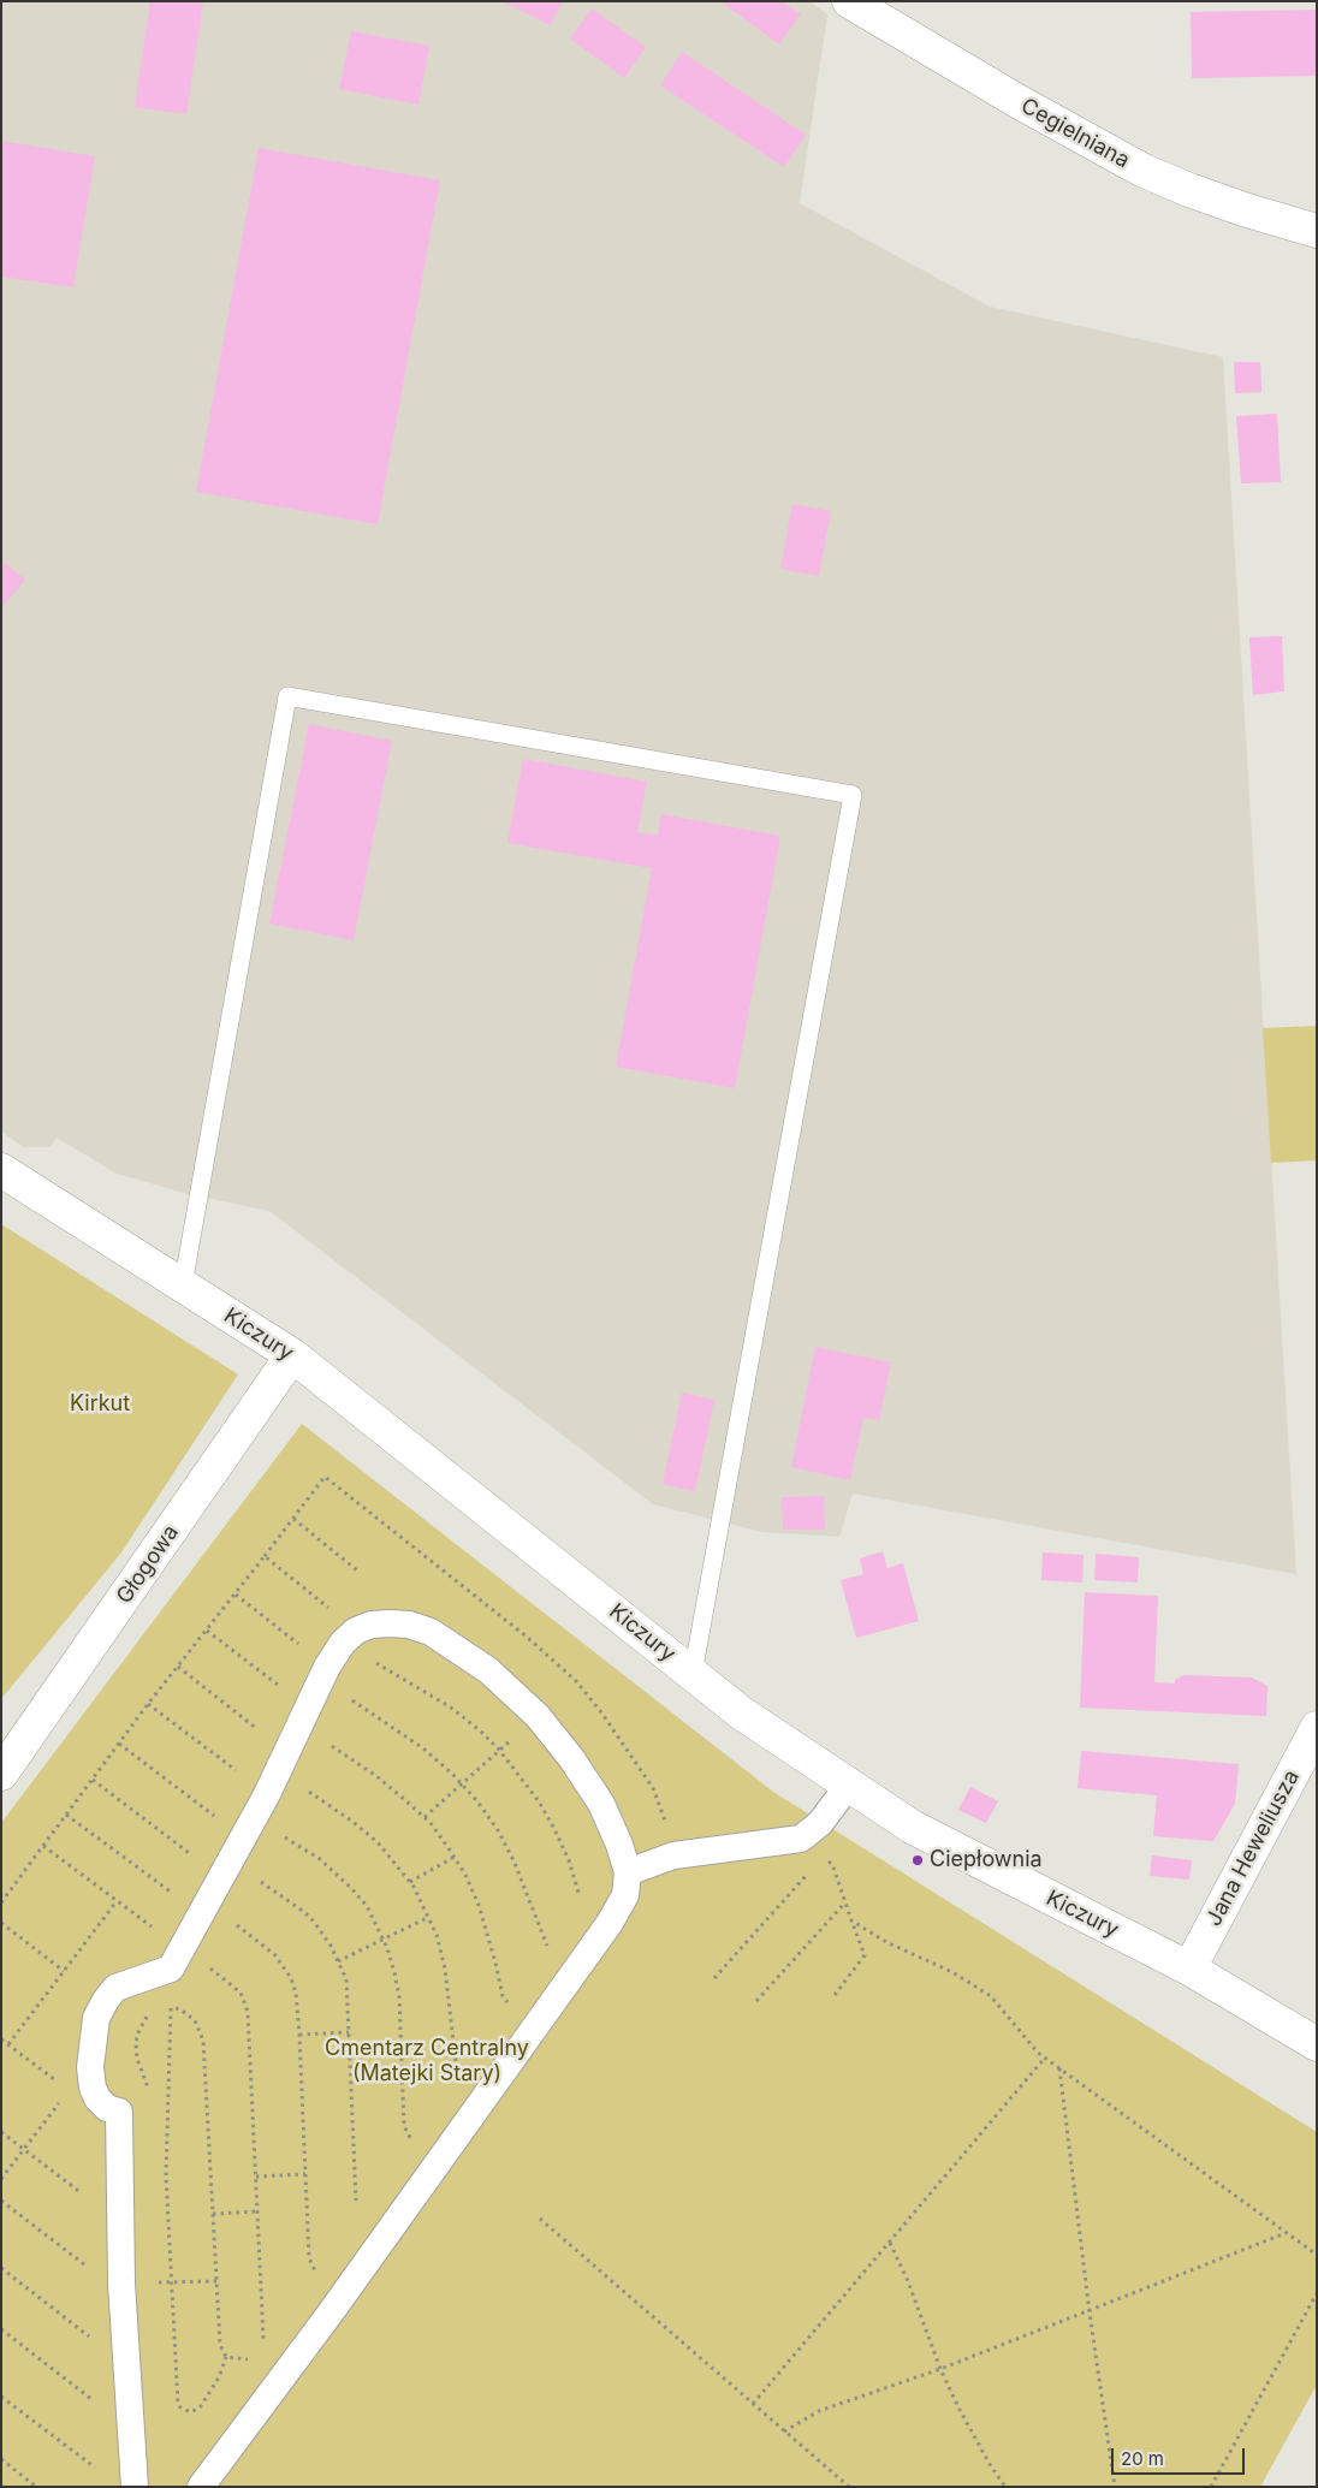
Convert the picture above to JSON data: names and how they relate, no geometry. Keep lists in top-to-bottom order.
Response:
{
  "streets": {
    "street": [
      "Cegielniana",
      "Kiczury",
      "Głogowa",
      "Jana Heweliusza"
    ]
  },
  "crossings": [
    ["Kiczury", "Głogowa"],
    ["Kiczury", "Jana Heweliusza"]
  ],
  "parks": ["Kirkut", "Cmentarz Centralny (Matejki Stary)"],
  "places": ["Ciepłownia"],
  "scale_bar": "20 m"
}
